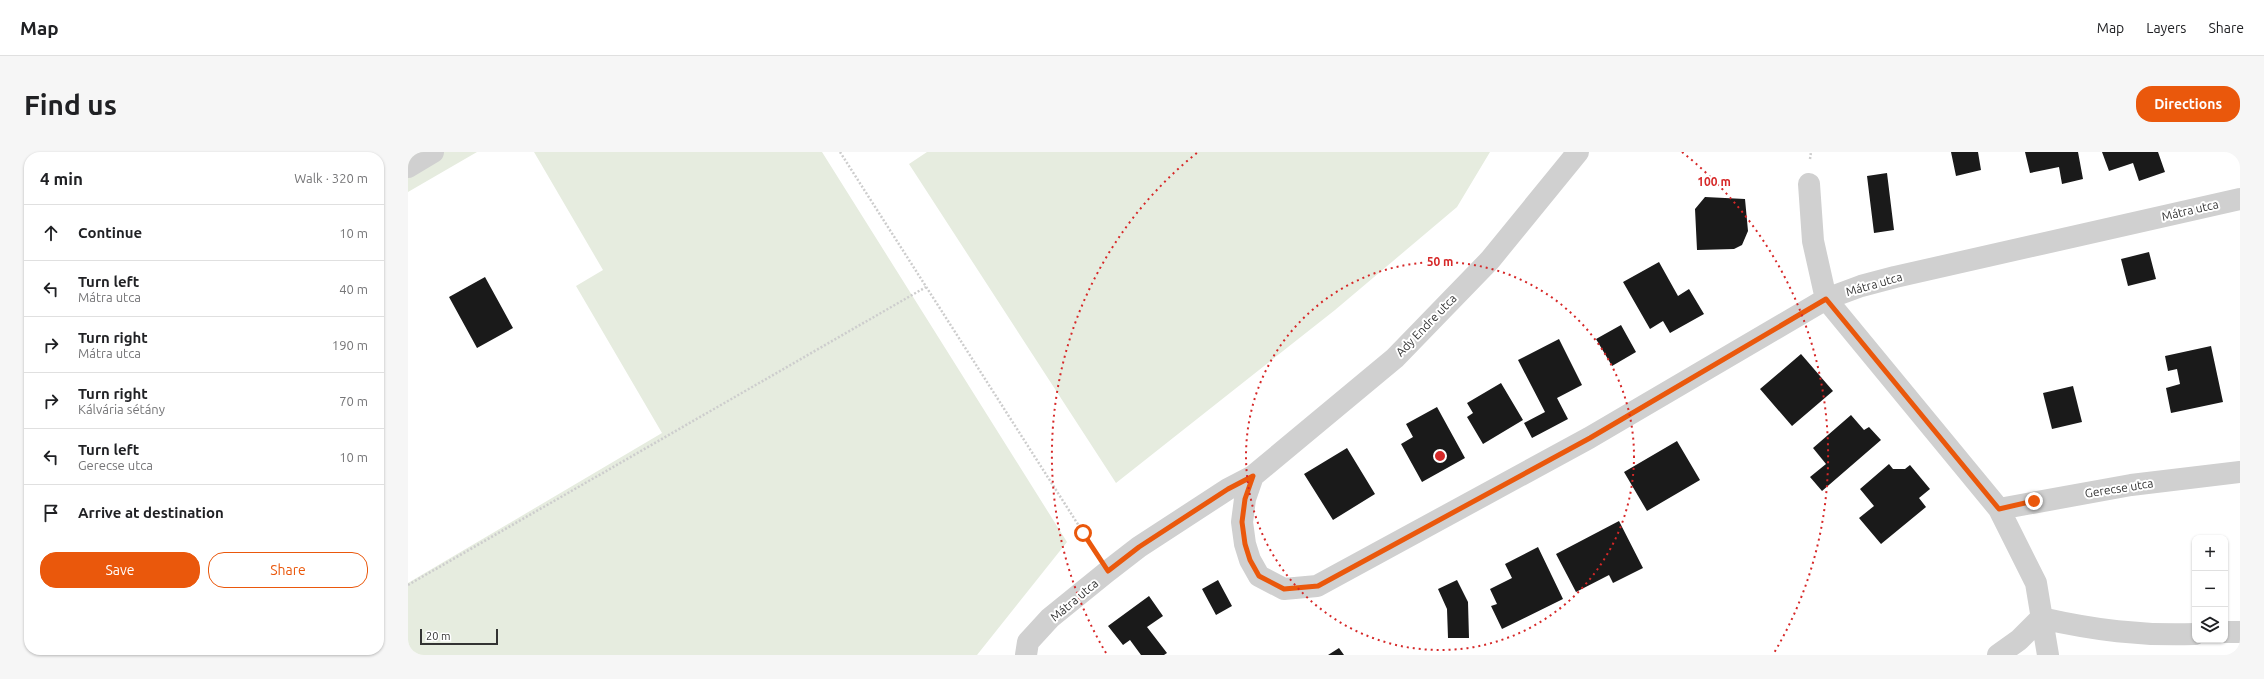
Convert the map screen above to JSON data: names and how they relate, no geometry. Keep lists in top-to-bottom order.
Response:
{
  "streets": {
    "street": ["Mátra utca", "Ady Endre utca", "Gerecse utca"]
  },
  "crossings": [
    ["Mátra utca", "Ady Endre utca"]
  ],
  "scale_bar": "20 m",
  "page": {
    "header": "Map",
    "nav": ["Map", "Layers", "Share"],
    "buttons": [
      "Directions",
      ["Save", "Share"]
    ],
    "title": "Find us",
    "heading": ["4 min", "Walk · 320 m"],
    "list": [
      ["Continue", "10 m"],
      ["Turn left", "Mátra utca", "40 m"],
      ["Turn right", "Mátra utca", "190 m"],
      ["Turn right", "Kálvária sétány", "70 m"],
      ["Turn left", "Gerecse utca", "10 m"],
      "Arrive at destination"
    ],
    "map_buttons": ["+", "−"],
    "scale": "20 m"
  },
  "rings": ["100 m", "50 m"]
}
